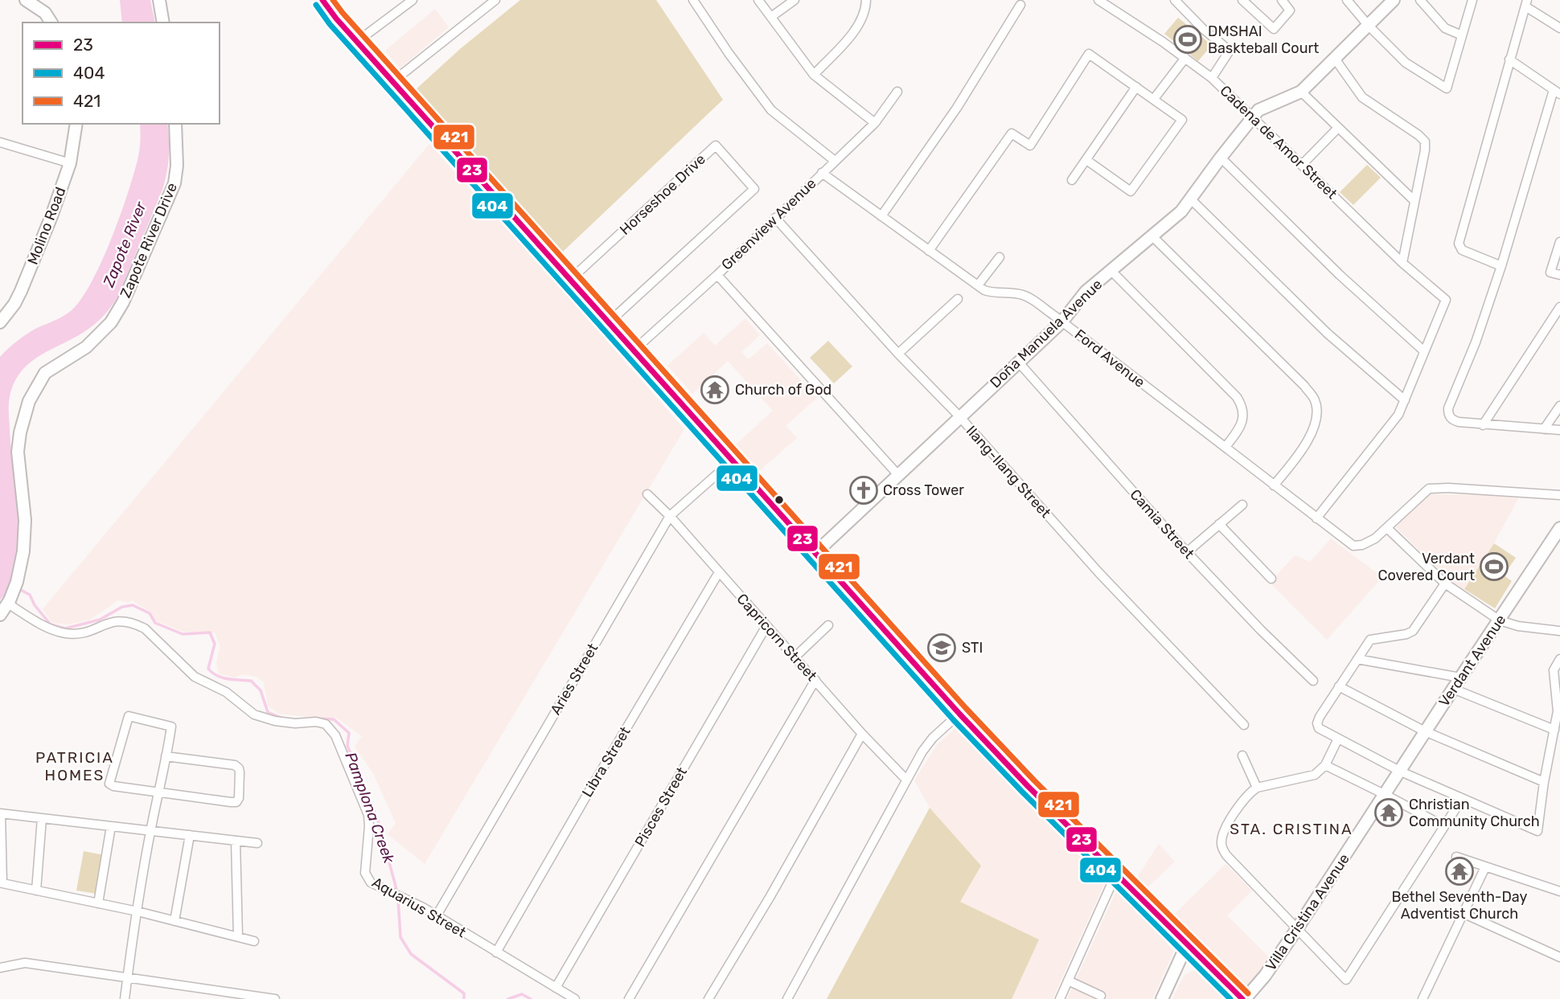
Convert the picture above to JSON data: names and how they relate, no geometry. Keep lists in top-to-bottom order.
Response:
{
  "streets": {
    "street": [
      "Cadena de Amor Street",
      "Horseshoe Drive",
      "Greenview Avenue",
      "Molino Road",
      "Zapote River Drive",
      "Doña Manuela Avenue",
      "Ford Avenue",
      "Ilang-Ilang Street",
      "Camia Street",
      "Capricorn Street",
      "Verdant Avenue",
      "Aries Street",
      "Libra Street",
      "Pisces Street",
      "Aquarius Street",
      "Villa Cristina Avenue"
    ]
  },
  "crossings": [
    ["Cadena de Amor Street", "Doña Manuela Avenue"],
    ["Greenview Avenue", "Ford Avenue"],
    ["Greenview Avenue", "Ilang-Ilang Street"],
    ["Zapote River Drive", "Aquarius Street"],
    ["Doña Manuela Avenue", "Ford Avenue"],
    ["Doña Manuela Avenue", "Ilang-Ilang Street"],
    ["Doña Manuela Avenue", "Camia Street"],
    ["Capricorn Street", "Aries Street"],
    ["Capricorn Street", "Libra Street"],
    ["Capricorn Street", "Pisces Street"],
    ["Verdant Avenue", "Villa Cristina Avenue"],
    ["Aries Street", "Aquarius Street"],
    ["Libra Street", "Aquarius Street"],
    ["Pisces Street", "Aquarius Street"]
  ],
  "districts": ["PATRICIA HOMES", "STA. CRISTINA"],
  "water": ["Zapote River", "Pamplona Creek"],
  "places": {
    "sports": ["DMSHAI Baskteball Court", "Verdant Covered Court"],
    "temple": ["Church of God", "Christian Community Church", "Bethel Seventh-Day Adventist Church"],
    "church": ["Cross Tower"],
    "school or university": ["STI"]
  },
  "lines": ["transit line 23", "transit line 421", "transit line 404"],
  "legend": ["23", "404", "421"]
}
